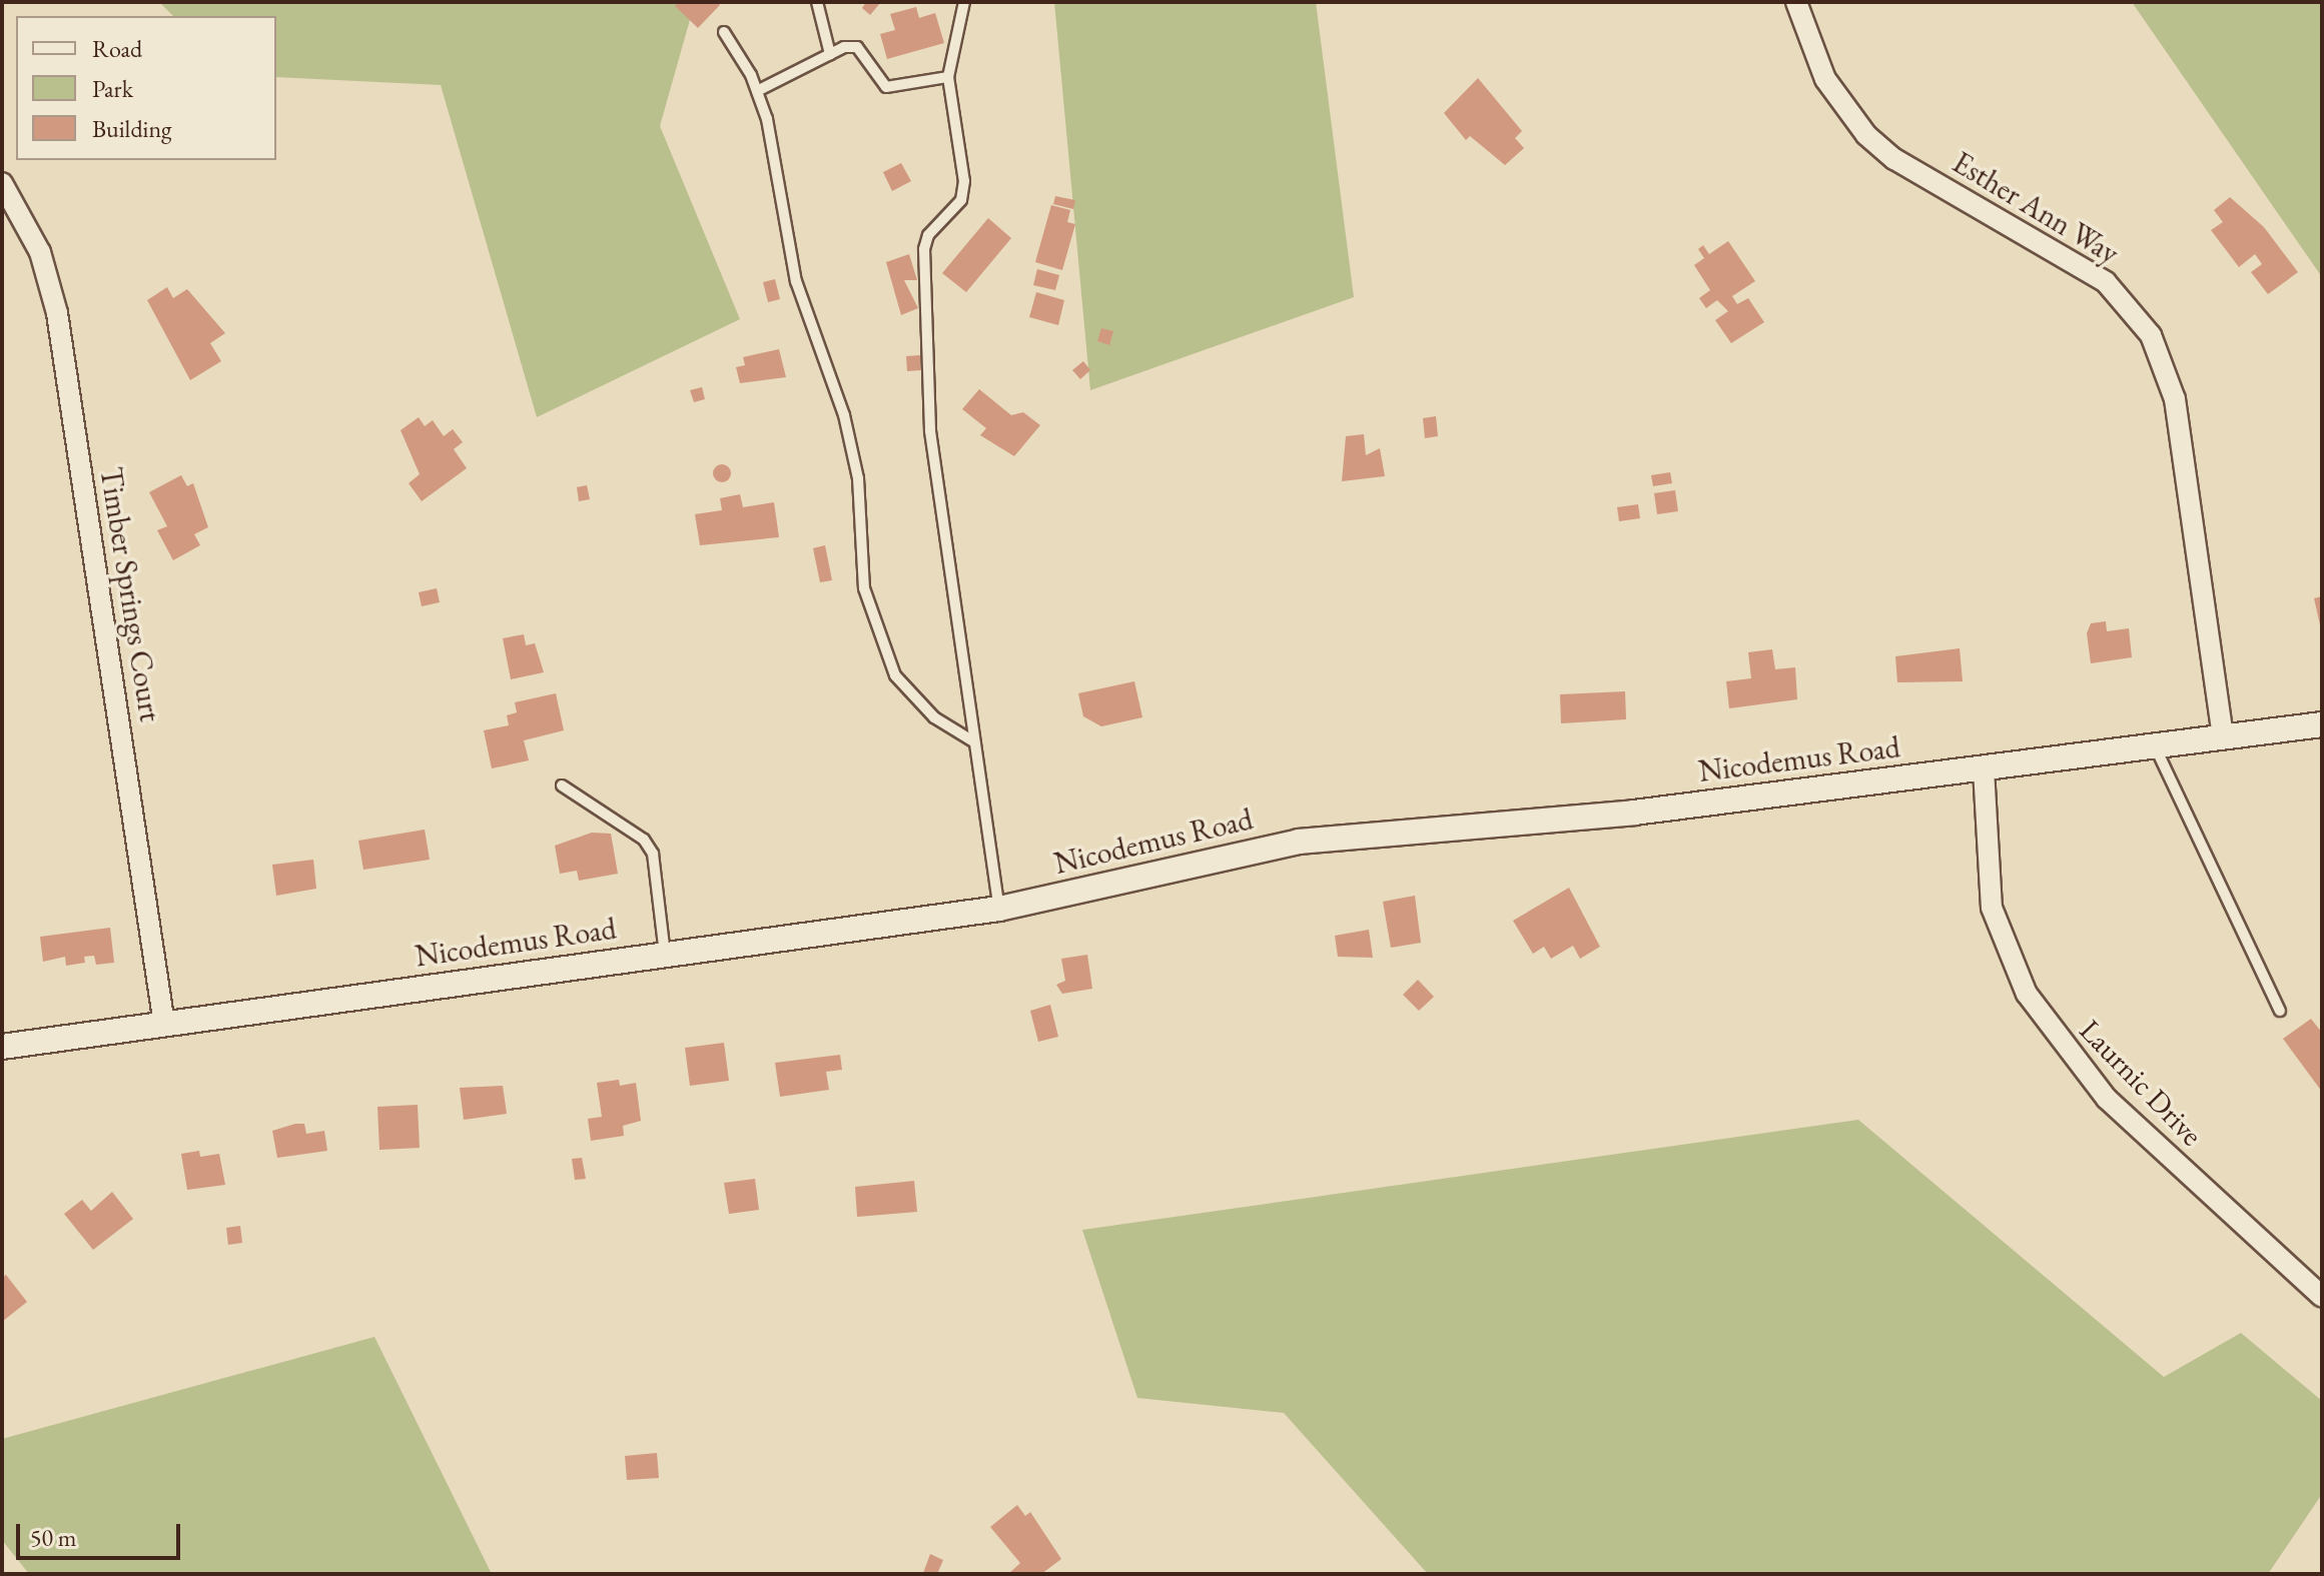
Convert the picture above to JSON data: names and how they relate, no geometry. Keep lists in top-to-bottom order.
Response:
{
  "streets": {
    "street": [
      "Esther Ann Way",
      "Timber Springs Court",
      "Nicodemus Road",
      "Laurnic Drive"
    ]
  },
  "crossings": [
    ["Esther Ann Way", "Nicodemus Road"],
    ["Timber Springs Court", "Nicodemus Road"],
    ["Nicodemus Road", "Laurnic Drive"]
  ],
  "legend": ["Road", "Park", "Building"],
  "scale_bar": "50 m"
}
